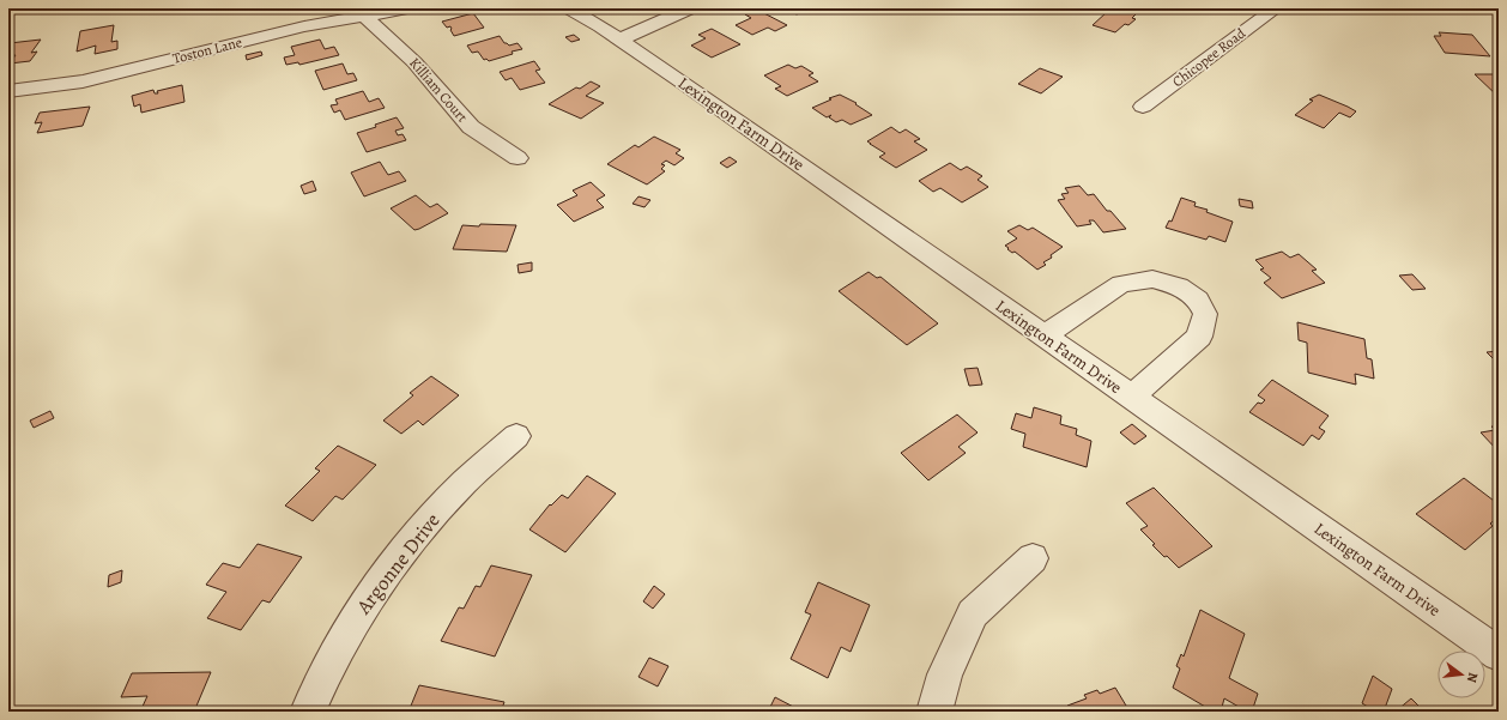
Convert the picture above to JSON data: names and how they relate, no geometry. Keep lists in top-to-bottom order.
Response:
{
  "streets": {
    "street": [
      "Toston Lane",
      "Chicopee Road",
      "Killiam Court",
      "Lexington Farm Drive",
      "Argonne Drive"
    ]
  },
  "crossings": [
    ["Toston Lane", "Killiam Court"]
  ],
  "north": "right"
}
